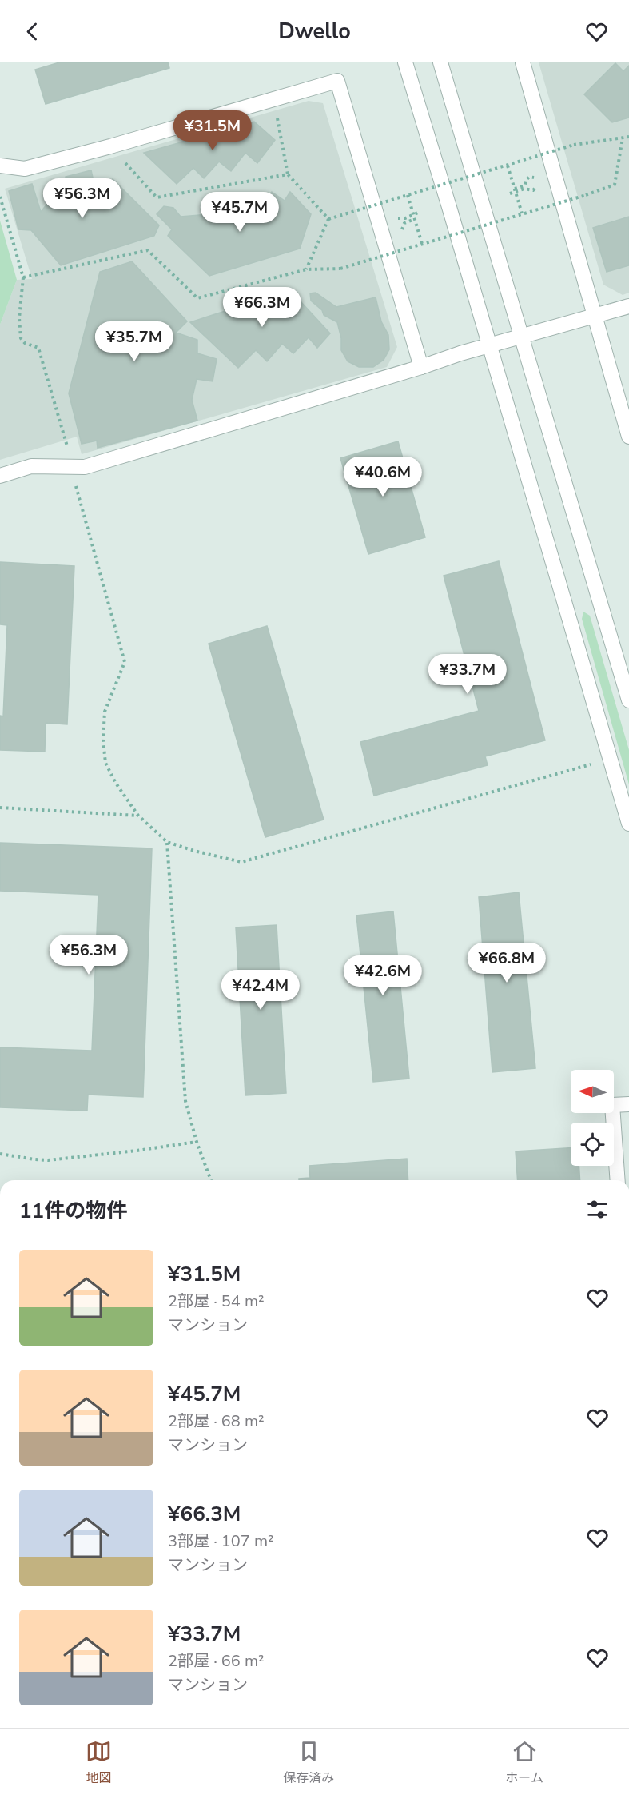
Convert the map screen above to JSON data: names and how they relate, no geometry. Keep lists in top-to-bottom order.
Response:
{
  "north": "left",
  "page": {
    "header": "Dwello",
    "price": [
      "¥31.5M",
      "¥56.3M",
      "¥45.7M",
      "¥66.3M",
      "¥35.7M",
      "¥40.6M",
      "¥33.7M",
      "¥56.3M",
      "¥66.8M",
      "¥42.6M",
      "¥42.4M"
    ],
    "heading": "11件の物件",
    "list": [
      {
        "name": "¥31.5M",
        "note": "2部屋 · 54 m² · マンション"
      },
      {
        "name": "¥45.7M",
        "note": "2部屋 · 68 m² · マンション"
      },
      {
        "name": "¥66.3M",
        "note": "3部屋 · 107 m² · マンション"
      },
      {
        "name": "¥33.7M",
        "note": "2部屋 · 66 m² · マンション"
      }
    ],
    "tabs": ["地図", "保存済み", "ホーム"]
  }
}
